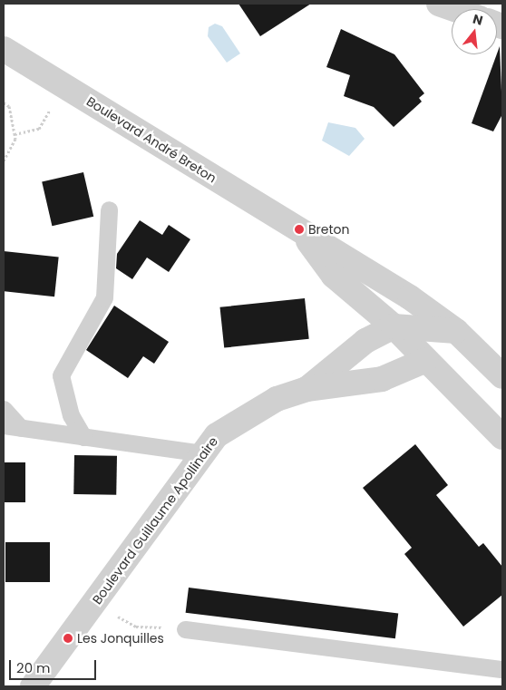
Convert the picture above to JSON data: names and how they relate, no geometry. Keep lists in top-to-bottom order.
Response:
{
  "streets": {
    "street": ["Boulevard André Breton", "Boulevard Guillaume Apollinaire"]
  },
  "crossings": [
    ["Boulevard André Breton", "Boulevard Guillaume Apollinaire"]
  ],
  "places": ["Breton", "Les Jonquilles"],
  "scale_bar": "20 m",
  "north": "top"
}
